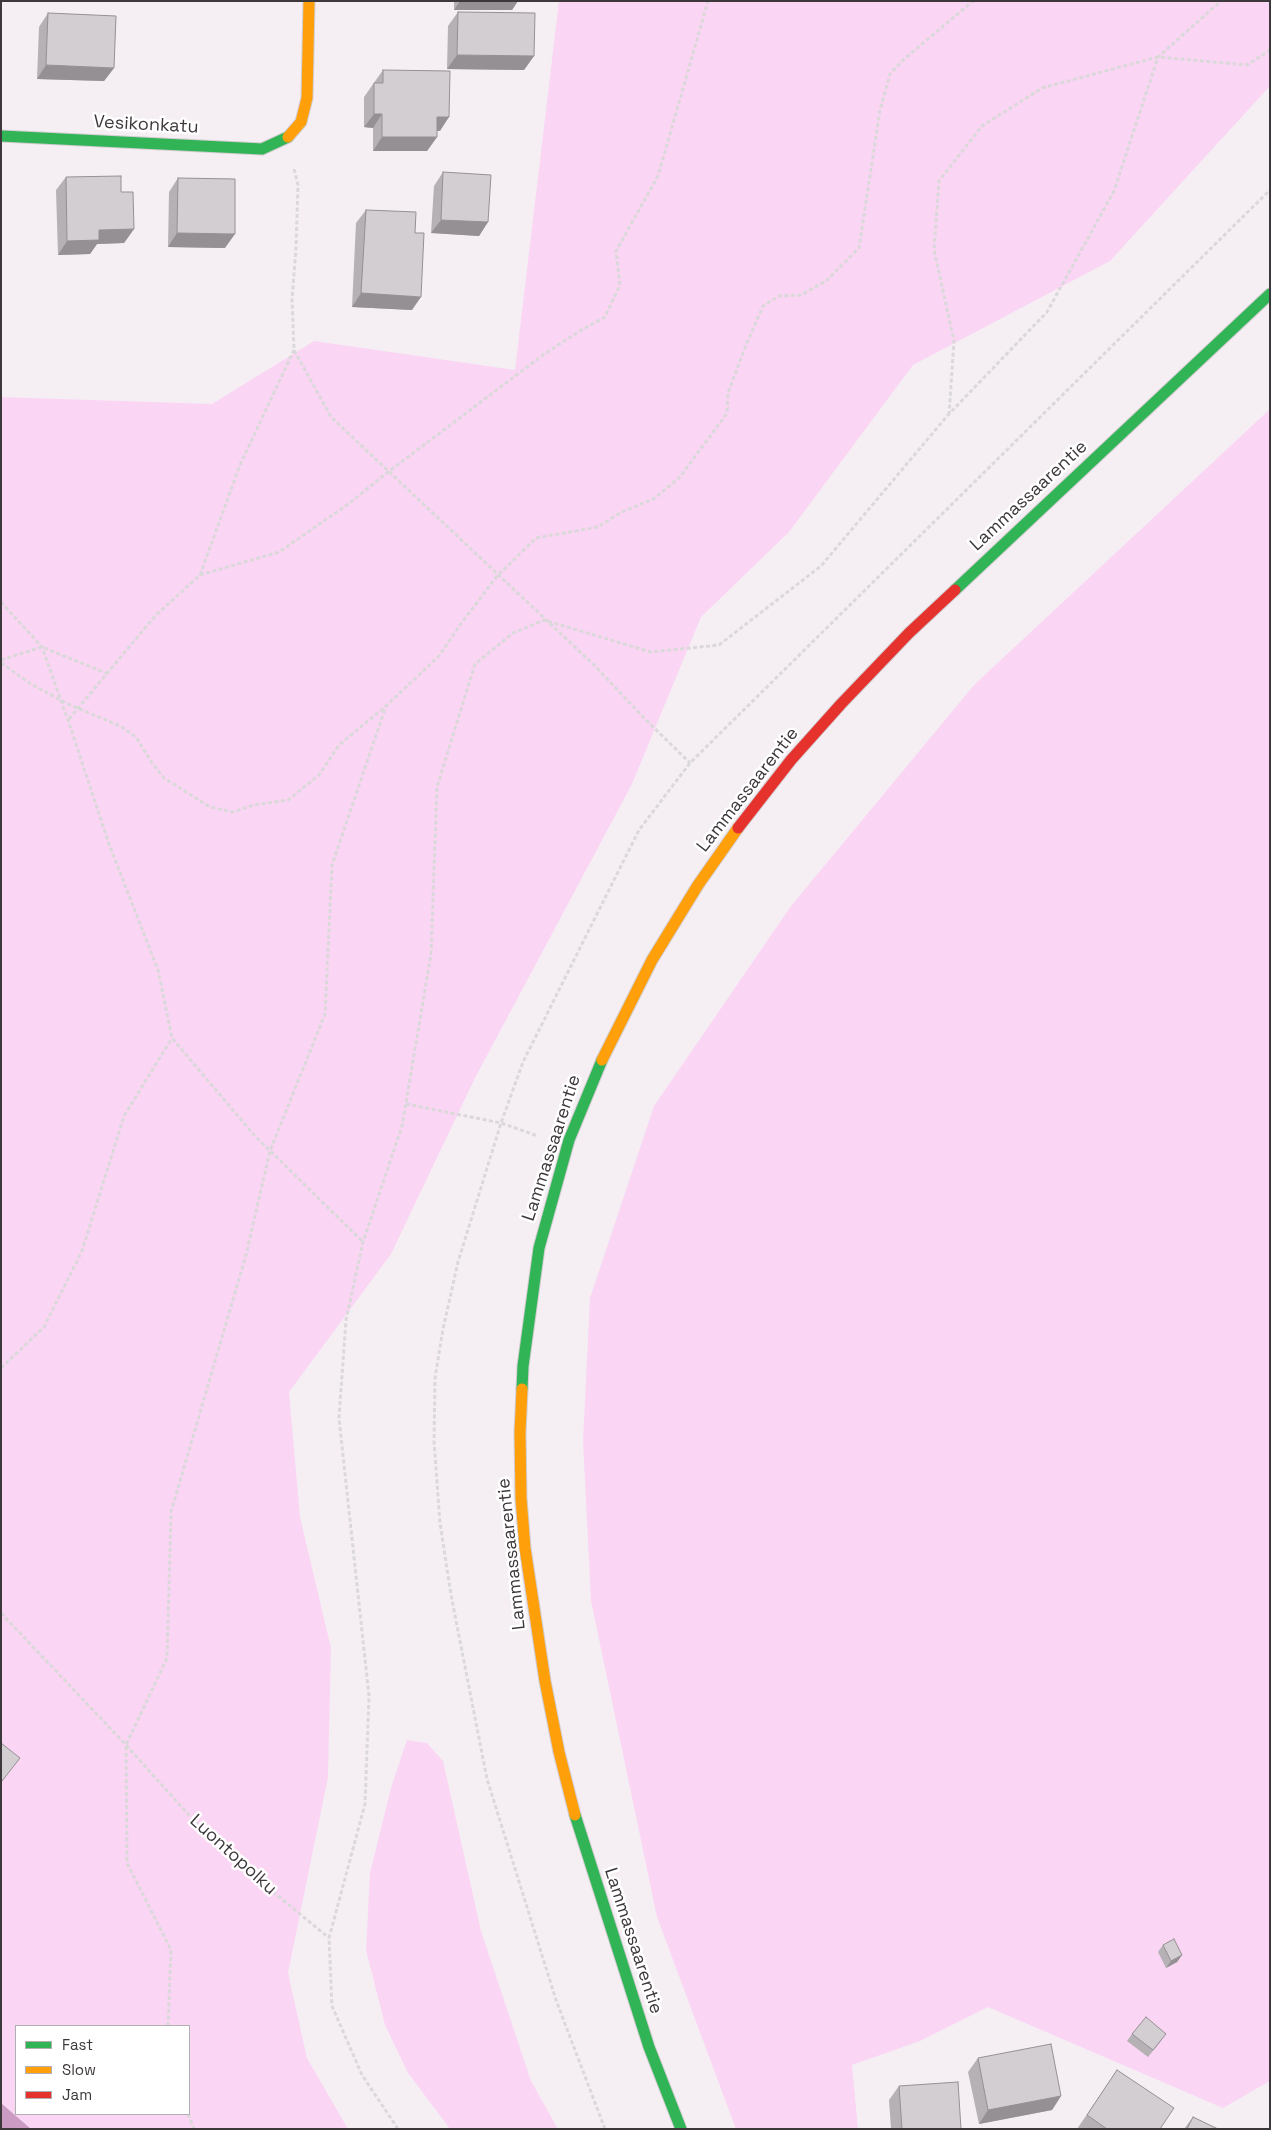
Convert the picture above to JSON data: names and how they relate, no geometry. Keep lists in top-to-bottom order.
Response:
{
  "streets": {
    "street": ["Vesikonkatu", "Lammassaarentie"],
    "path": ["Luontopolku"]
  },
  "legend": ["Fast", "Slow", "Jam"]
}
